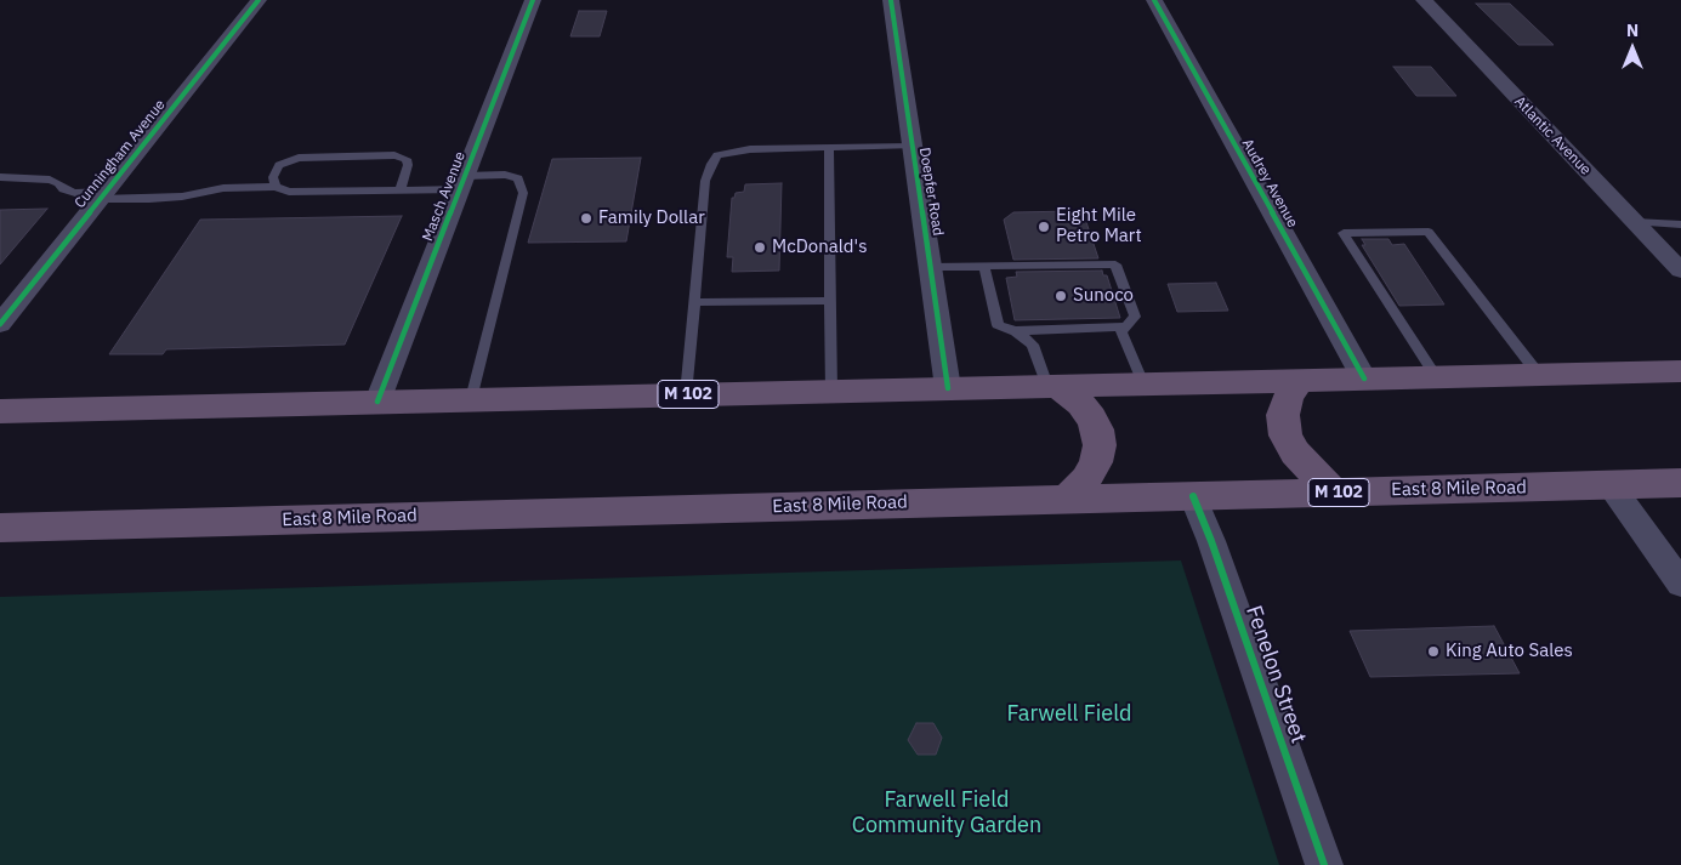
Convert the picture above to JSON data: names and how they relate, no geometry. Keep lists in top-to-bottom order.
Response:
{
  "streets": {
    "highway": ["M 102", "East 8 Mile Road"],
    "street": [
      "Atlantic Avenue",
      "Cunningham Avenue",
      "Audrey Avenue",
      "Doepfer Road",
      "Masch Avenue",
      "Fenelon Street"
    ]
  },
  "crossings": [
    ["Audrey Avenue", "M 102"],
    ["Doepfer Road", "M 102"],
    ["Masch Avenue", "M 102"],
    ["East 8 Mile Road", "Fenelon Street"]
  ],
  "parks": ["Farwell Field", "Farwell Field Community Garden"],
  "places": [
    "Family Dollar",
    "Eight Mile Petro Mart",
    "McDonald's",
    "Sunoco",
    "King Auto Sales"
  ],
  "north": "top"
}
